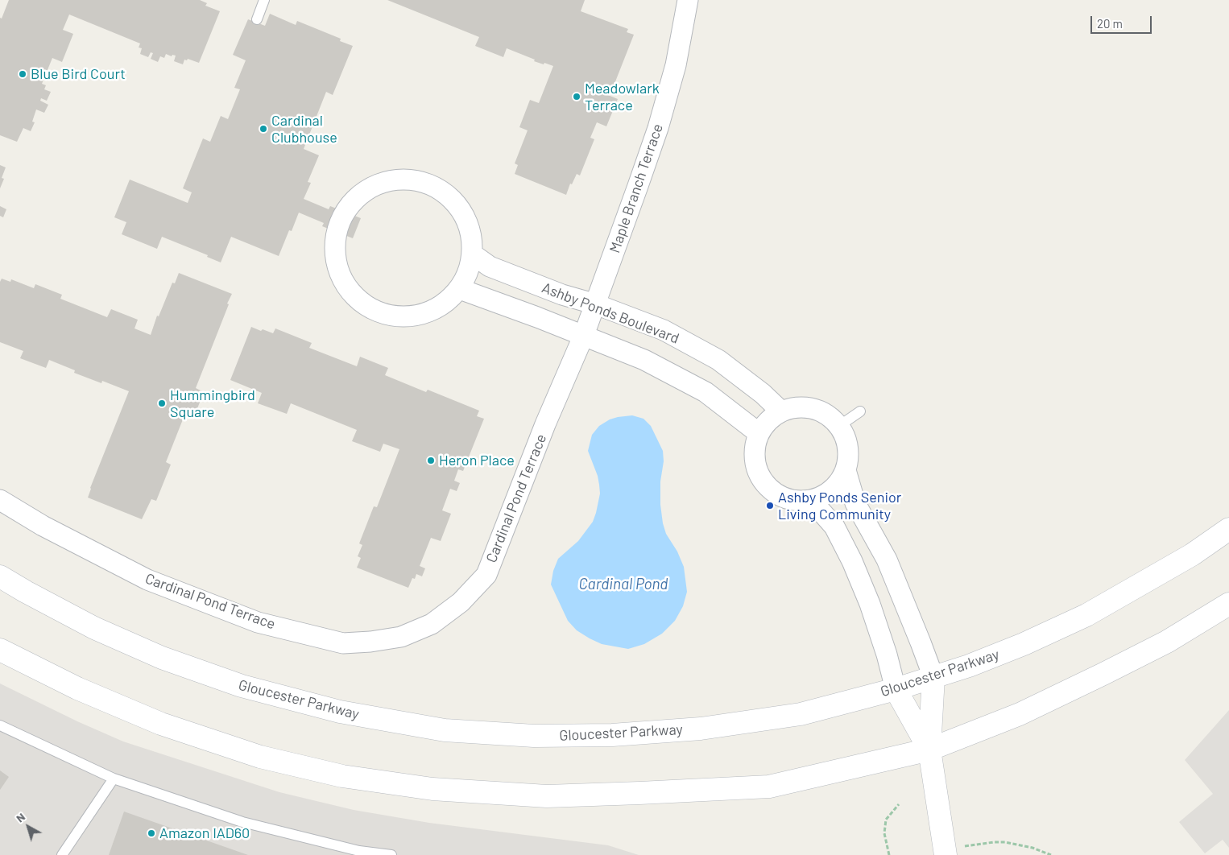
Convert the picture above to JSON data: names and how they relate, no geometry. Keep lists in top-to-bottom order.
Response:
{
  "streets": {
    "main road": ["Gloucester Parkway"],
    "street": ["Maple Branch Terrace", "Ashby Ponds Boulevard", "Cardinal Pond Terrace"]
  },
  "crossings": [
    ["Maple Branch Terrace", "Ashby Ponds Boulevard"],
    ["Maple Branch Terrace", "Cardinal Pond Terrace"],
    ["Ashby Ponds Boulevard", "Cardinal Pond Terrace"]
  ],
  "water": ["Cardinal Pond"],
  "places": [
    "Blue Bird Court",
    "Meadowlark Terrace",
    "Cardinal Clubhouse",
    "Hummingbird Square",
    "Heron Place",
    "Ashby Ponds Senior Living Community",
    "Amazon IAD60"
  ],
  "scale_bar": "20 m",
  "north": "top left"
}
